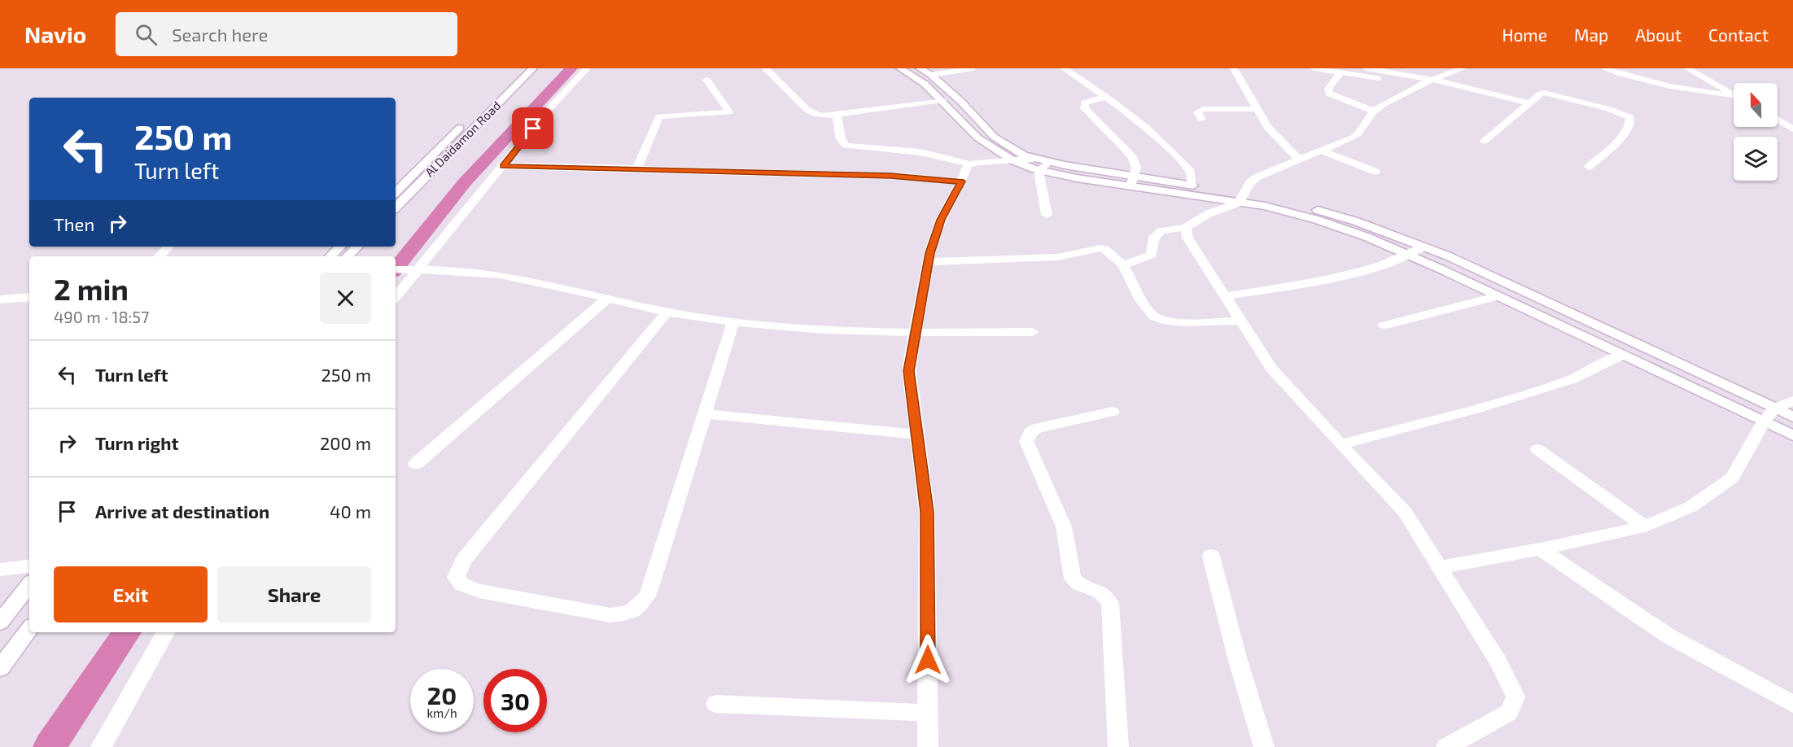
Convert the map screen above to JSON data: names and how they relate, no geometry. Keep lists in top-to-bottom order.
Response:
{
  "streets": {
    "street": ["Al Daidamon Road"]
  },
  "north": "top",
  "page": {
    "header": "Navio",
    "search": "Search here",
    "nav": [
      "Home",
      "Map",
      "About",
      "Contact"
    ],
    "turn": ["250 m", "Turn left"],
    "then": "Then",
    "heading": ["2 min", "490 m · 18:57"],
    "list": [
      {
        "name": "Turn left",
        "value": "250 m"
      },
      {
        "name": "Turn right",
        "value": "200 m"
      },
      {
        "name": "Arrive at destination",
        "value": "40 m"
      }
    ],
    "buttons": ["Exit", "Share"],
    "speed": "20 km/h",
    "limit": "30"
  }
}
